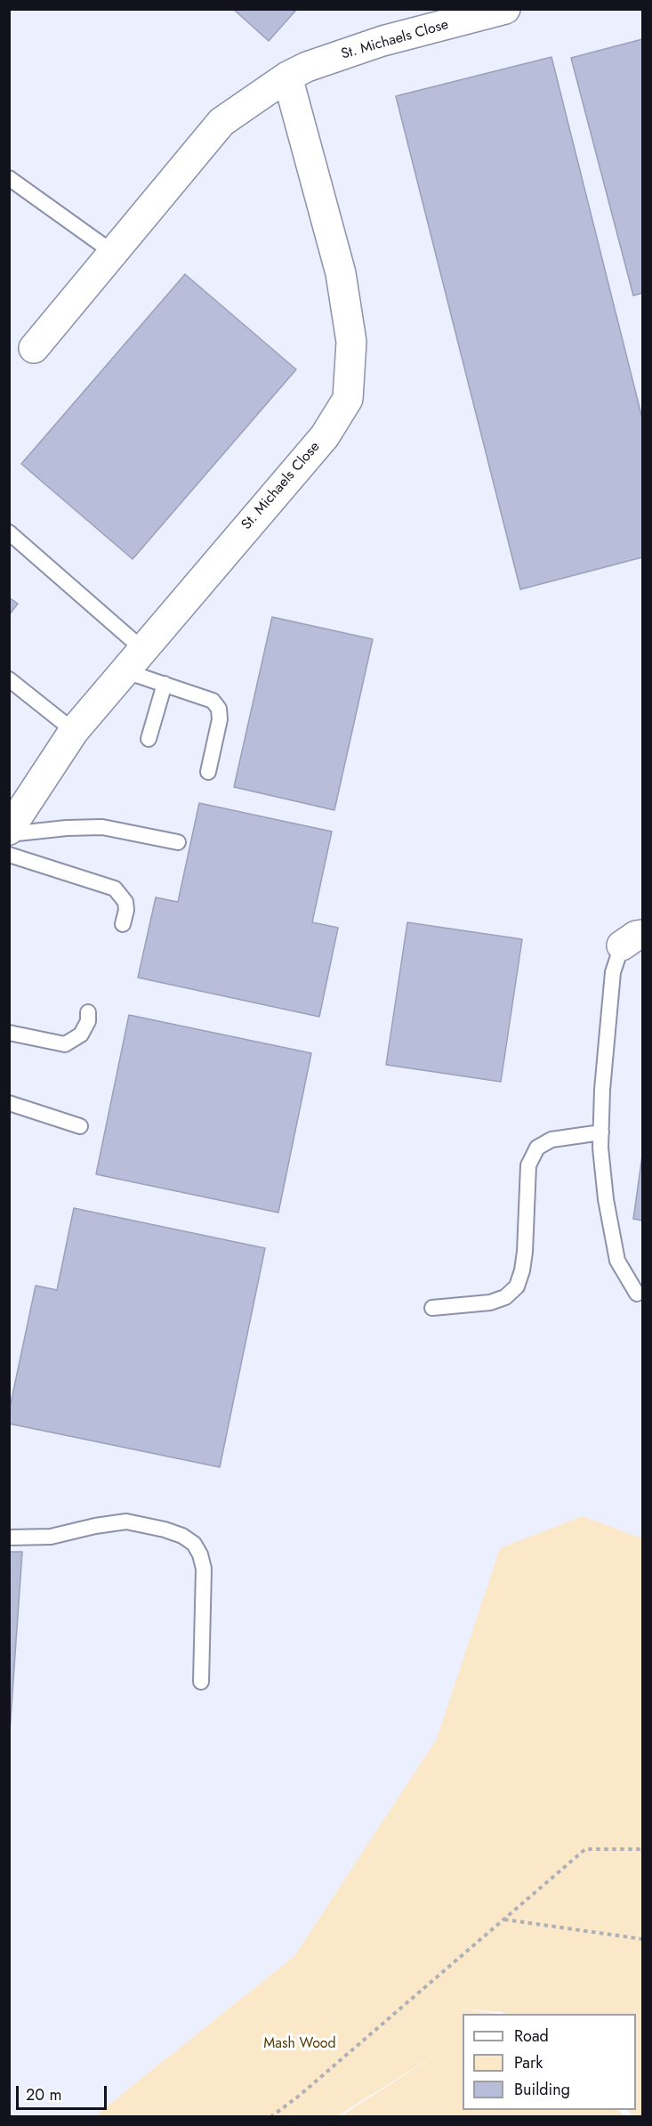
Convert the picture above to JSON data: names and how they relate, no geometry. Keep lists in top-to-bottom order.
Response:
{
  "streets": {
    "street": ["St. Michaels Close"]
  },
  "parks": ["Mash Wood"],
  "legend": ["Road", "Park", "Building"],
  "scale_bar": "20 m"
}
